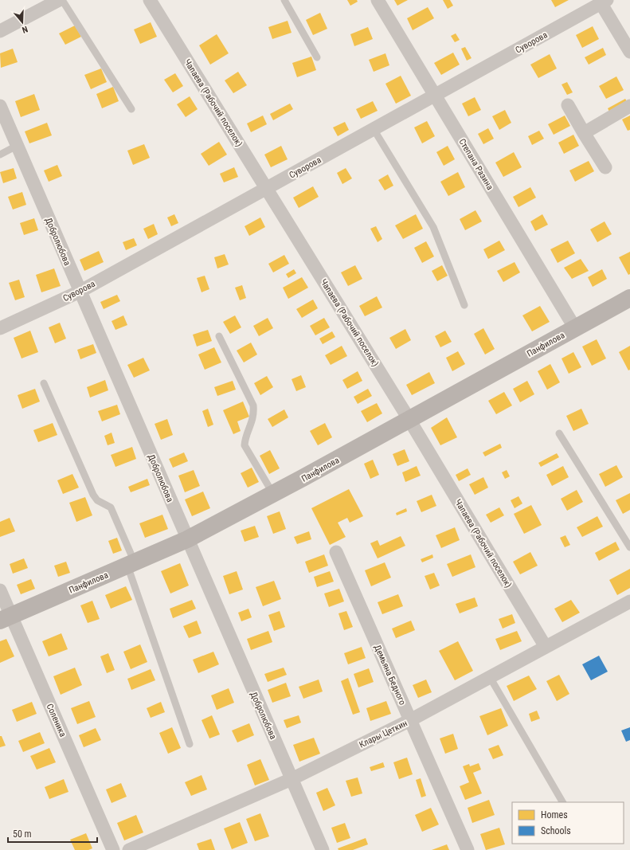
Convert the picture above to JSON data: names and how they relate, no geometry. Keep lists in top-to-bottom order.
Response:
{
  "streets": {
    "street": [
      "Суворова",
      "Чапаева (Рабочий поселок)",
      "Степана Разина",
      "Добролюбова",
      "Панфилова",
      "Демьяна Бедного",
      "Соленика",
      "Клары Цеткин"
    ]
  },
  "crossings": [
    ["Суворова", "Чапаева (Рабочий поселок)"],
    ["Суворова", "Степана Разина"],
    ["Суворова", "Добролюбова"],
    ["Чапаева (Рабочий поселок)", "Панфилова"],
    ["Чапаева (Рабочий поселок)", "Клары Цеткин"],
    ["Степана Разина", "Панфилова"],
    ["Добролюбова", "Панфилова"],
    ["Добролюбова", "Клары Цеткин"],
    ["Панфилова", "Соленика"],
    ["Демьяна Бедного", "Клары Цеткин"]
  ],
  "legend": ["Homes", "Schools"],
  "scale_bar": "50 m",
  "north": "bottom"
}
